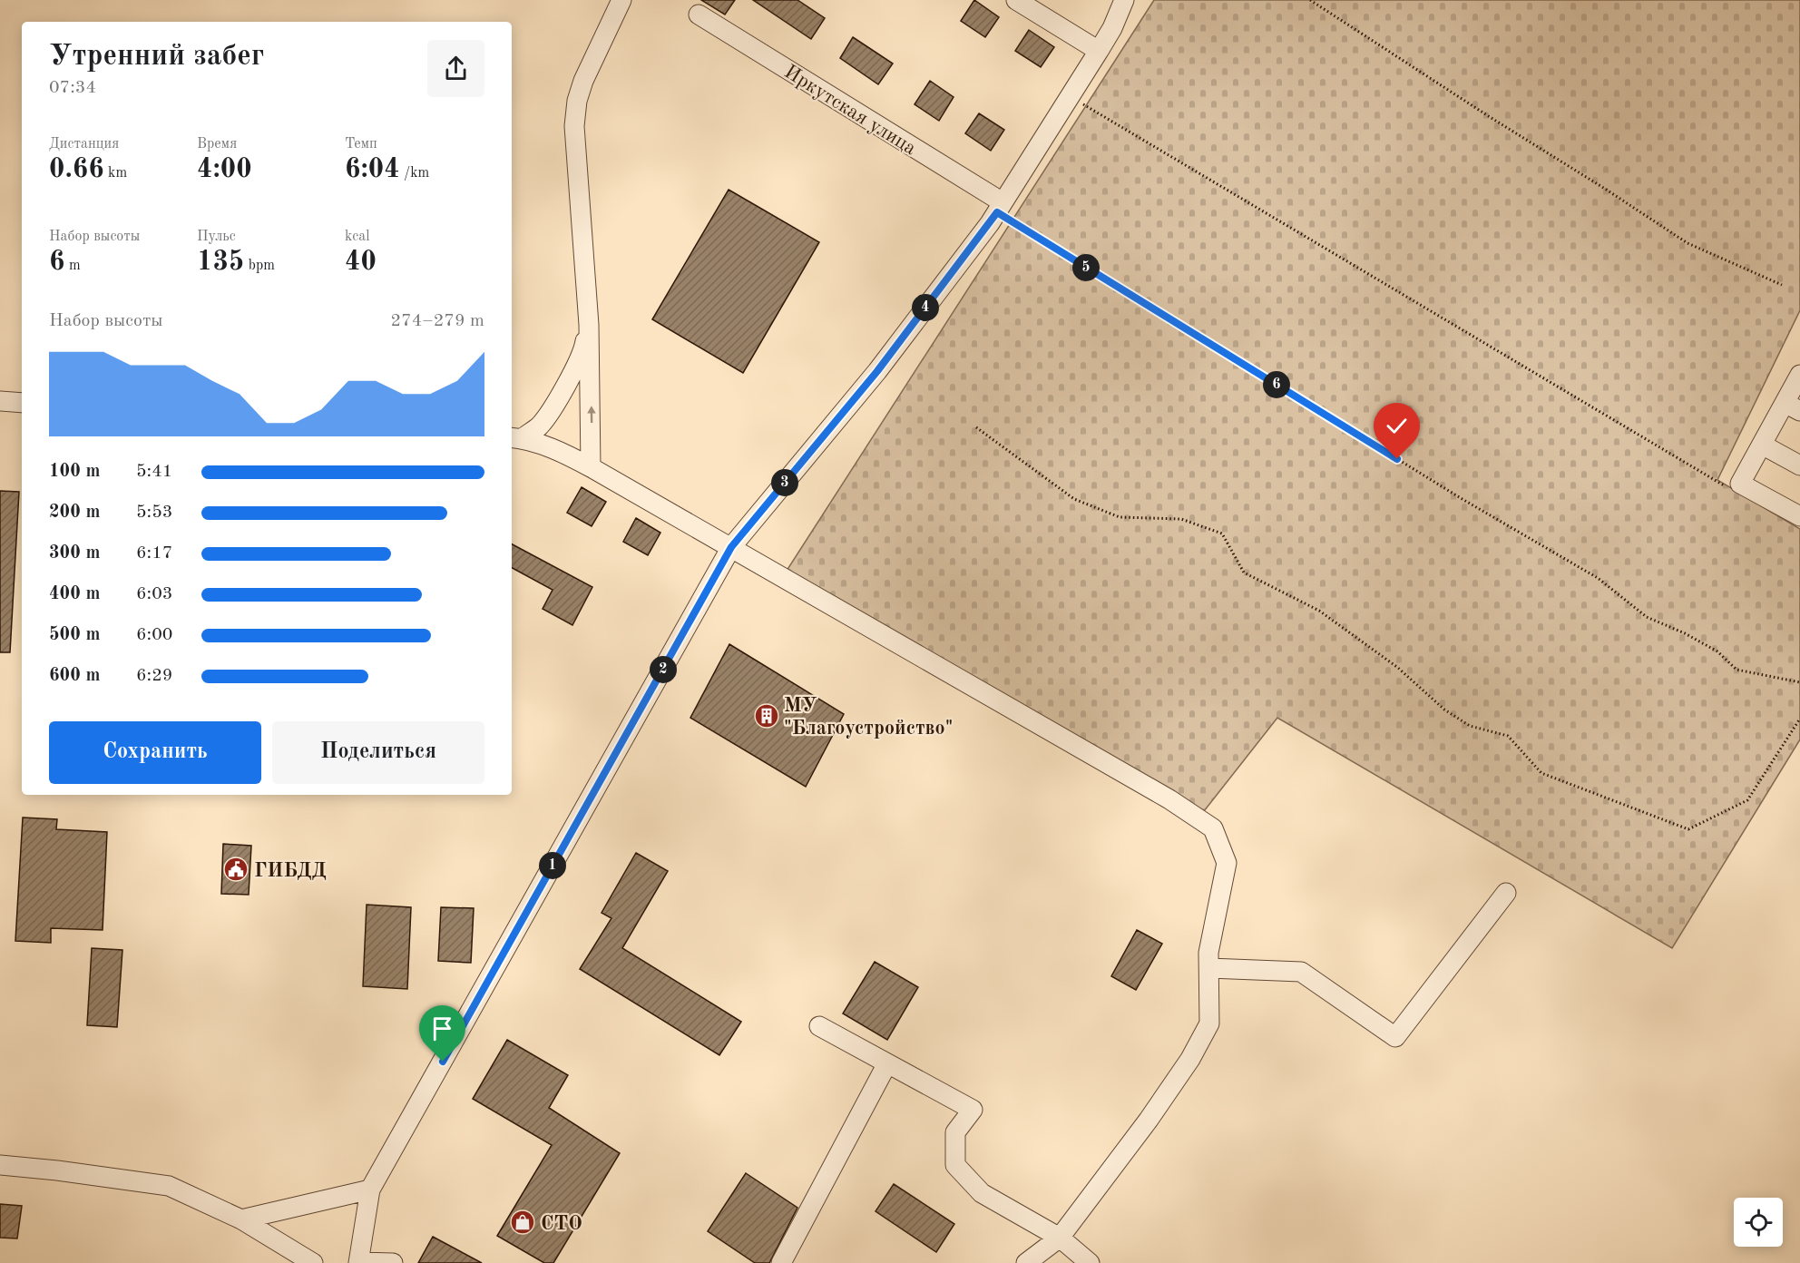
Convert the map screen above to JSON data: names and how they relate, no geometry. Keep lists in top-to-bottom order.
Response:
{
  "streets": {
    "street": ["Иркутская улица"]
  },
  "places": {
    "building": ["МУ \"Благоустройство\""],
    "public building": ["ГИБДД"],
    "shop": ["СТО"]
  },
  "page": {
    "heading": ["Утренний забег", "07:34"],
    "stats": [
      ["Дистанция", "0.66 km"],
      ["Время", "4:00"],
      ["Темп", "6:04 /km"],
      ["Набор высоты", "6 m"],
      ["Пульс", "135 bpm"],
      ["kcal", "40"]
    ],
    "pins": [
      "5",
      "4",
      "6",
      "3",
      "2",
      "1"
    ],
    "chart": ["Набор высоты", "274–279 m"],
    "list": [
      {
        "name": "100 m",
        "note": "5:41"
      },
      {
        "name": "200 m",
        "note": "5:53"
      },
      {
        "name": "300 m",
        "note": "6:17"
      },
      {
        "name": "400 m",
        "note": "6:03"
      },
      {
        "name": "500 m",
        "note": "6:00"
      },
      {
        "name": "600 m",
        "note": "6:29"
      }
    ],
    "buttons": ["Сохранить", "Поделиться"]
  }
}
